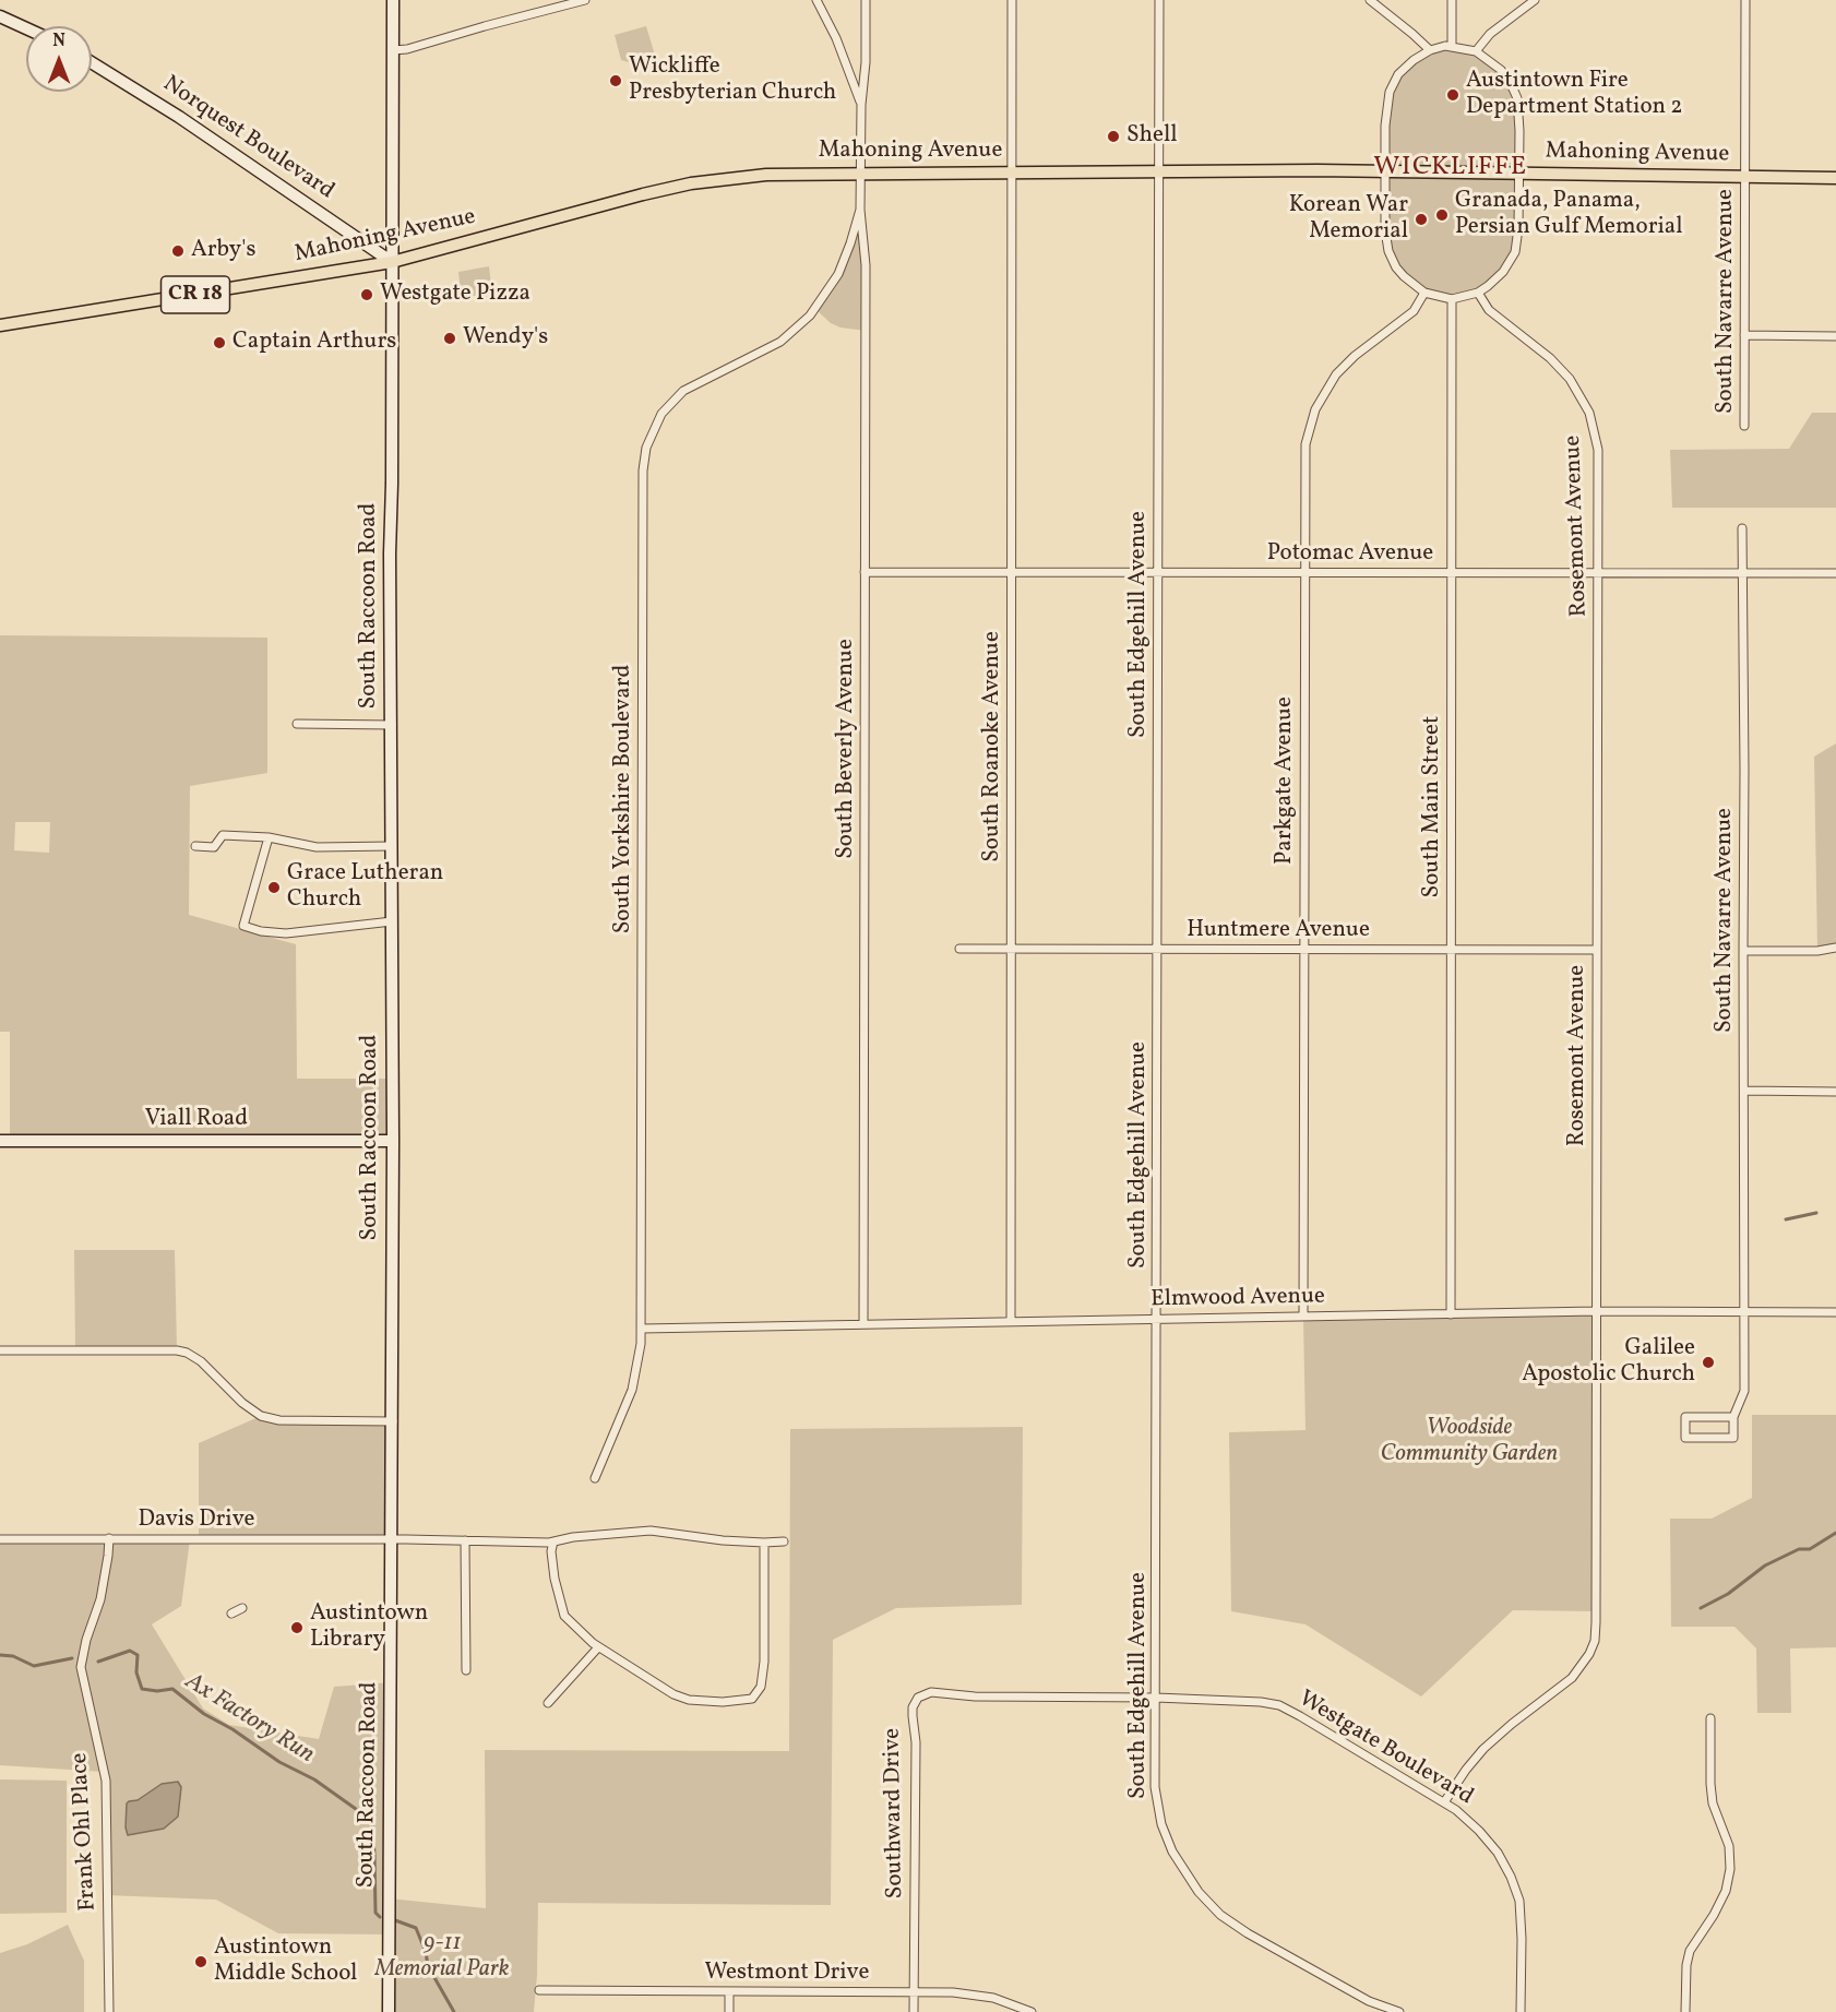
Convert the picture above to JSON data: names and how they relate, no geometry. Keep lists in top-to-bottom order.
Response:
{
  "streets": {
    "main road": ["Mahoning Avenue", "CR 18"],
    "street": [
      "Norquest Boulevard",
      "South Navarre Avenue",
      "Rosemont Avenue",
      "Potomac Avenue",
      "South Raccoon Road",
      "South Edgehill Avenue",
      "South Roanoke Avenue",
      "South Beverly Avenue",
      "Parkgate Avenue",
      "South Yorkshire Boulevard",
      "South Main Street",
      "Huntmere Avenue",
      "Viall Road",
      "Elmwood Avenue",
      "Davis Drive",
      "Westgate Boulevard",
      "Southward Drive",
      "Frank Ohl Place",
      "Westmont Drive"
    ]
  },
  "crossings": [
    ["Norquest Boulevard", "Mahoning Avenue"],
    ["Norquest Boulevard", "South Raccoon Road"],
    ["Mahoning Avenue", "South Navarre Avenue"],
    ["Mahoning Avenue", "Rosemont Avenue"],
    ["Mahoning Avenue", "South Raccoon Road"],
    ["Mahoning Avenue", "South Edgehill Avenue"],
    ["Mahoning Avenue", "South Roanoke Avenue"],
    ["Mahoning Avenue", "South Beverly Avenue"],
    ["Mahoning Avenue", "Parkgate Avenue"],
    ["Mahoning Avenue", "South Main Street"],
    ["South Navarre Avenue", "Potomac Avenue"],
    ["South Navarre Avenue", "Elmwood Avenue"],
    ["Rosemont Avenue", "Potomac Avenue"],
    ["Rosemont Avenue", "Parkgate Avenue"],
    ["Rosemont Avenue", "South Main Street"],
    ["Rosemont Avenue", "Huntmere Avenue"],
    ["Rosemont Avenue", "Elmwood Avenue"],
    ["Rosemont Avenue", "Westgate Boulevard"],
    ["Potomac Avenue", "South Edgehill Avenue"],
    ["Potomac Avenue", "South Roanoke Avenue"],
    ["Potomac Avenue", "South Beverly Avenue"],
    ["Potomac Avenue", "Parkgate Avenue"],
    ["Potomac Avenue", "South Main Street"],
    ["South Raccoon Road", "Viall Road"],
    ["South Raccoon Road", "Davis Drive"],
    ["South Edgehill Avenue", "Huntmere Avenue"],
    ["South Edgehill Avenue", "Elmwood Avenue"],
    ["South Edgehill Avenue", "Westgate Boulevard"],
    ["South Edgehill Avenue", "Southward Drive"],
    ["South Roanoke Avenue", "Huntmere Avenue"],
    ["South Roanoke Avenue", "Elmwood Avenue"],
    ["South Beverly Avenue", "South Yorkshire Boulevard"],
    ["South Beverly Avenue", "Elmwood Avenue"],
    ["Parkgate Avenue", "South Main Street"],
    ["Parkgate Avenue", "Huntmere Avenue"],
    ["Parkgate Avenue", "Elmwood Avenue"],
    ["South Yorkshire Boulevard", "Elmwood Avenue"],
    ["South Main Street", "Huntmere Avenue"],
    ["South Main Street", "Elmwood Avenue"],
    ["Davis Drive", "Frank Ohl Place"],
    ["Westgate Boulevard", "Southward Drive"],
    ["Southward Drive", "Westmont Drive"]
  ],
  "districts": ["WICKLIFFE"],
  "water": ["Ax Factory Run"],
  "parks": ["Woodside Community Garden", "9-11 Memorial Park"],
  "places": [
    "Wickliffe Presbyterian Church",
    "Austintown Fire Department Station 2",
    "Shell",
    "Granada, Panama, Persian Gulf Memorial",
    "Korean War Memorial",
    "Arby's",
    "Westgate Pizza",
    "Wendy's",
    "Captain Arthurs",
    "Grace Lutheran Church",
    "Galilee Apostolic Church",
    "Austintown Library",
    "Austintown Middle School"
  ],
  "north": "top"
}
